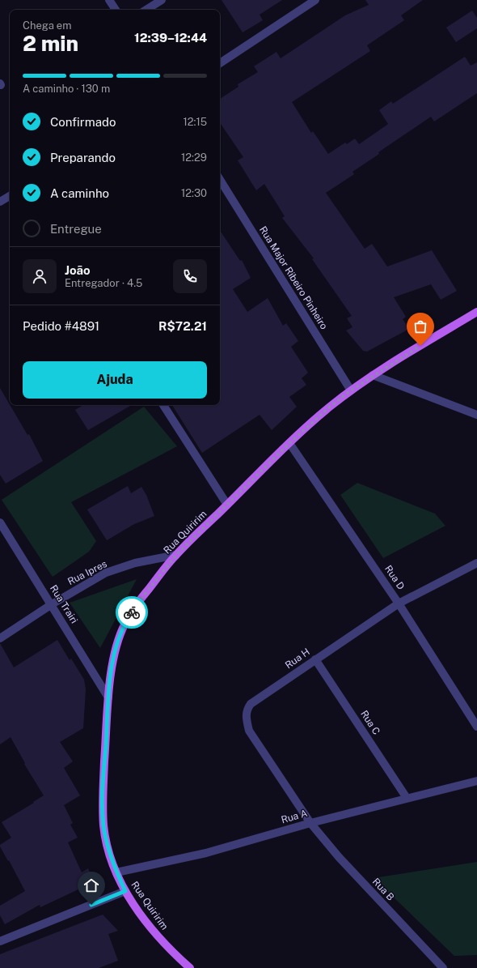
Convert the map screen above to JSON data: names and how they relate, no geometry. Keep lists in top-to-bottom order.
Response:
{
  "streets": {
    "main road": ["Rua Quiririm"],
    "street": [
      "Rua Major Ribeiro Pinheiro",
      "Rua Ipres",
      "Rua D",
      "Rua Trairi",
      "Rua H",
      "Rua C",
      "Rua A",
      "Rua B"
    ]
  },
  "crossings": [
    ["Rua Major Ribeiro Pinheiro", "Rua Quiririm"],
    ["Rua Quiririm", "Rua Ipres"],
    ["Rua Quiririm", "Rua D"],
    ["Rua Quiririm", "Rua Trairi"],
    ["Rua Quiririm", "Rua A"],
    ["Rua Ipres", "Rua Trairi"],
    ["Rua D", "Rua H"],
    ["Rua H", "Rua C"],
    ["Rua H", "Rua A"],
    ["Rua H", "Rua B"],
    ["Rua C", "Rua A"],
    ["Rua A", "Rua B"]
  ],
  "page": {
    "heading": ["2 min", "Chega em", "12:39–12:44"],
    "panel": [
      "João",
      "Entregador · 4.5",
      "Pedido #4891",
      "R$72.21"
    ],
    "bar": "A caminho · 130 m",
    "list": [
      ["Confirmado", "12:15"],
      ["Preparando", "12:29"],
      ["A caminho", "12:30"],
      "Entregue"
    ],
    "buttons": "Ajuda"
  }
}
